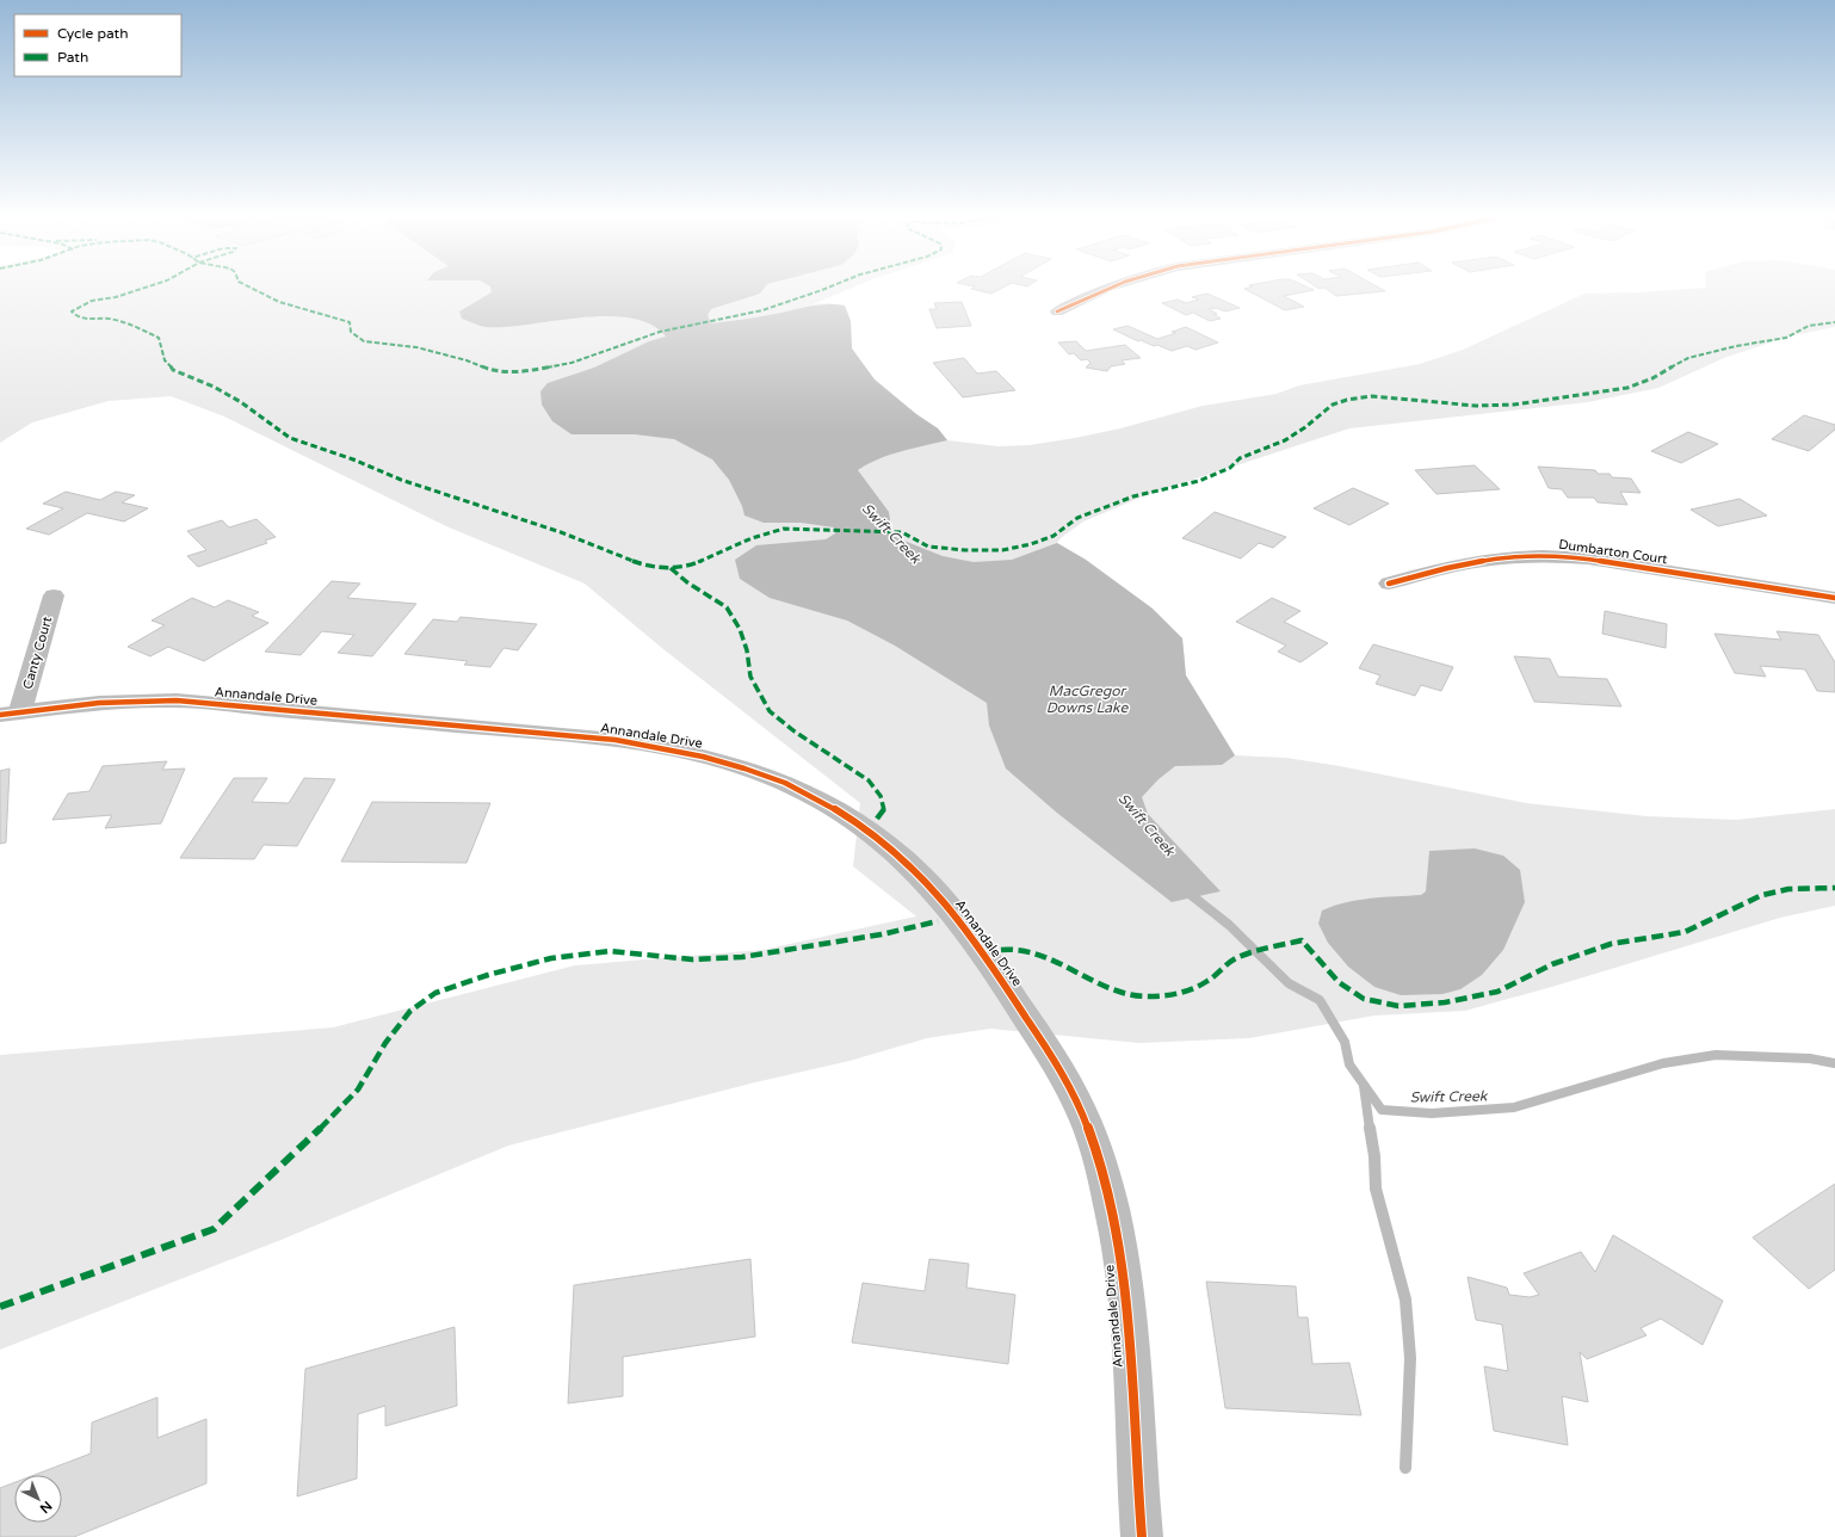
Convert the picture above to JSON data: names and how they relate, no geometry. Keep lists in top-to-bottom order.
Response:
{
  "streets": {
    "street": ["Dumbarton Court", "Canty Court", "Annandale Drive"]
  },
  "crossings": [
    ["Canty Court", "Annandale Drive"]
  ],
  "water": ["Swift Creek", "MacGregor Downs Lake"],
  "legend": ["Cycle path", "Path"],
  "north": "bottom right"
}
